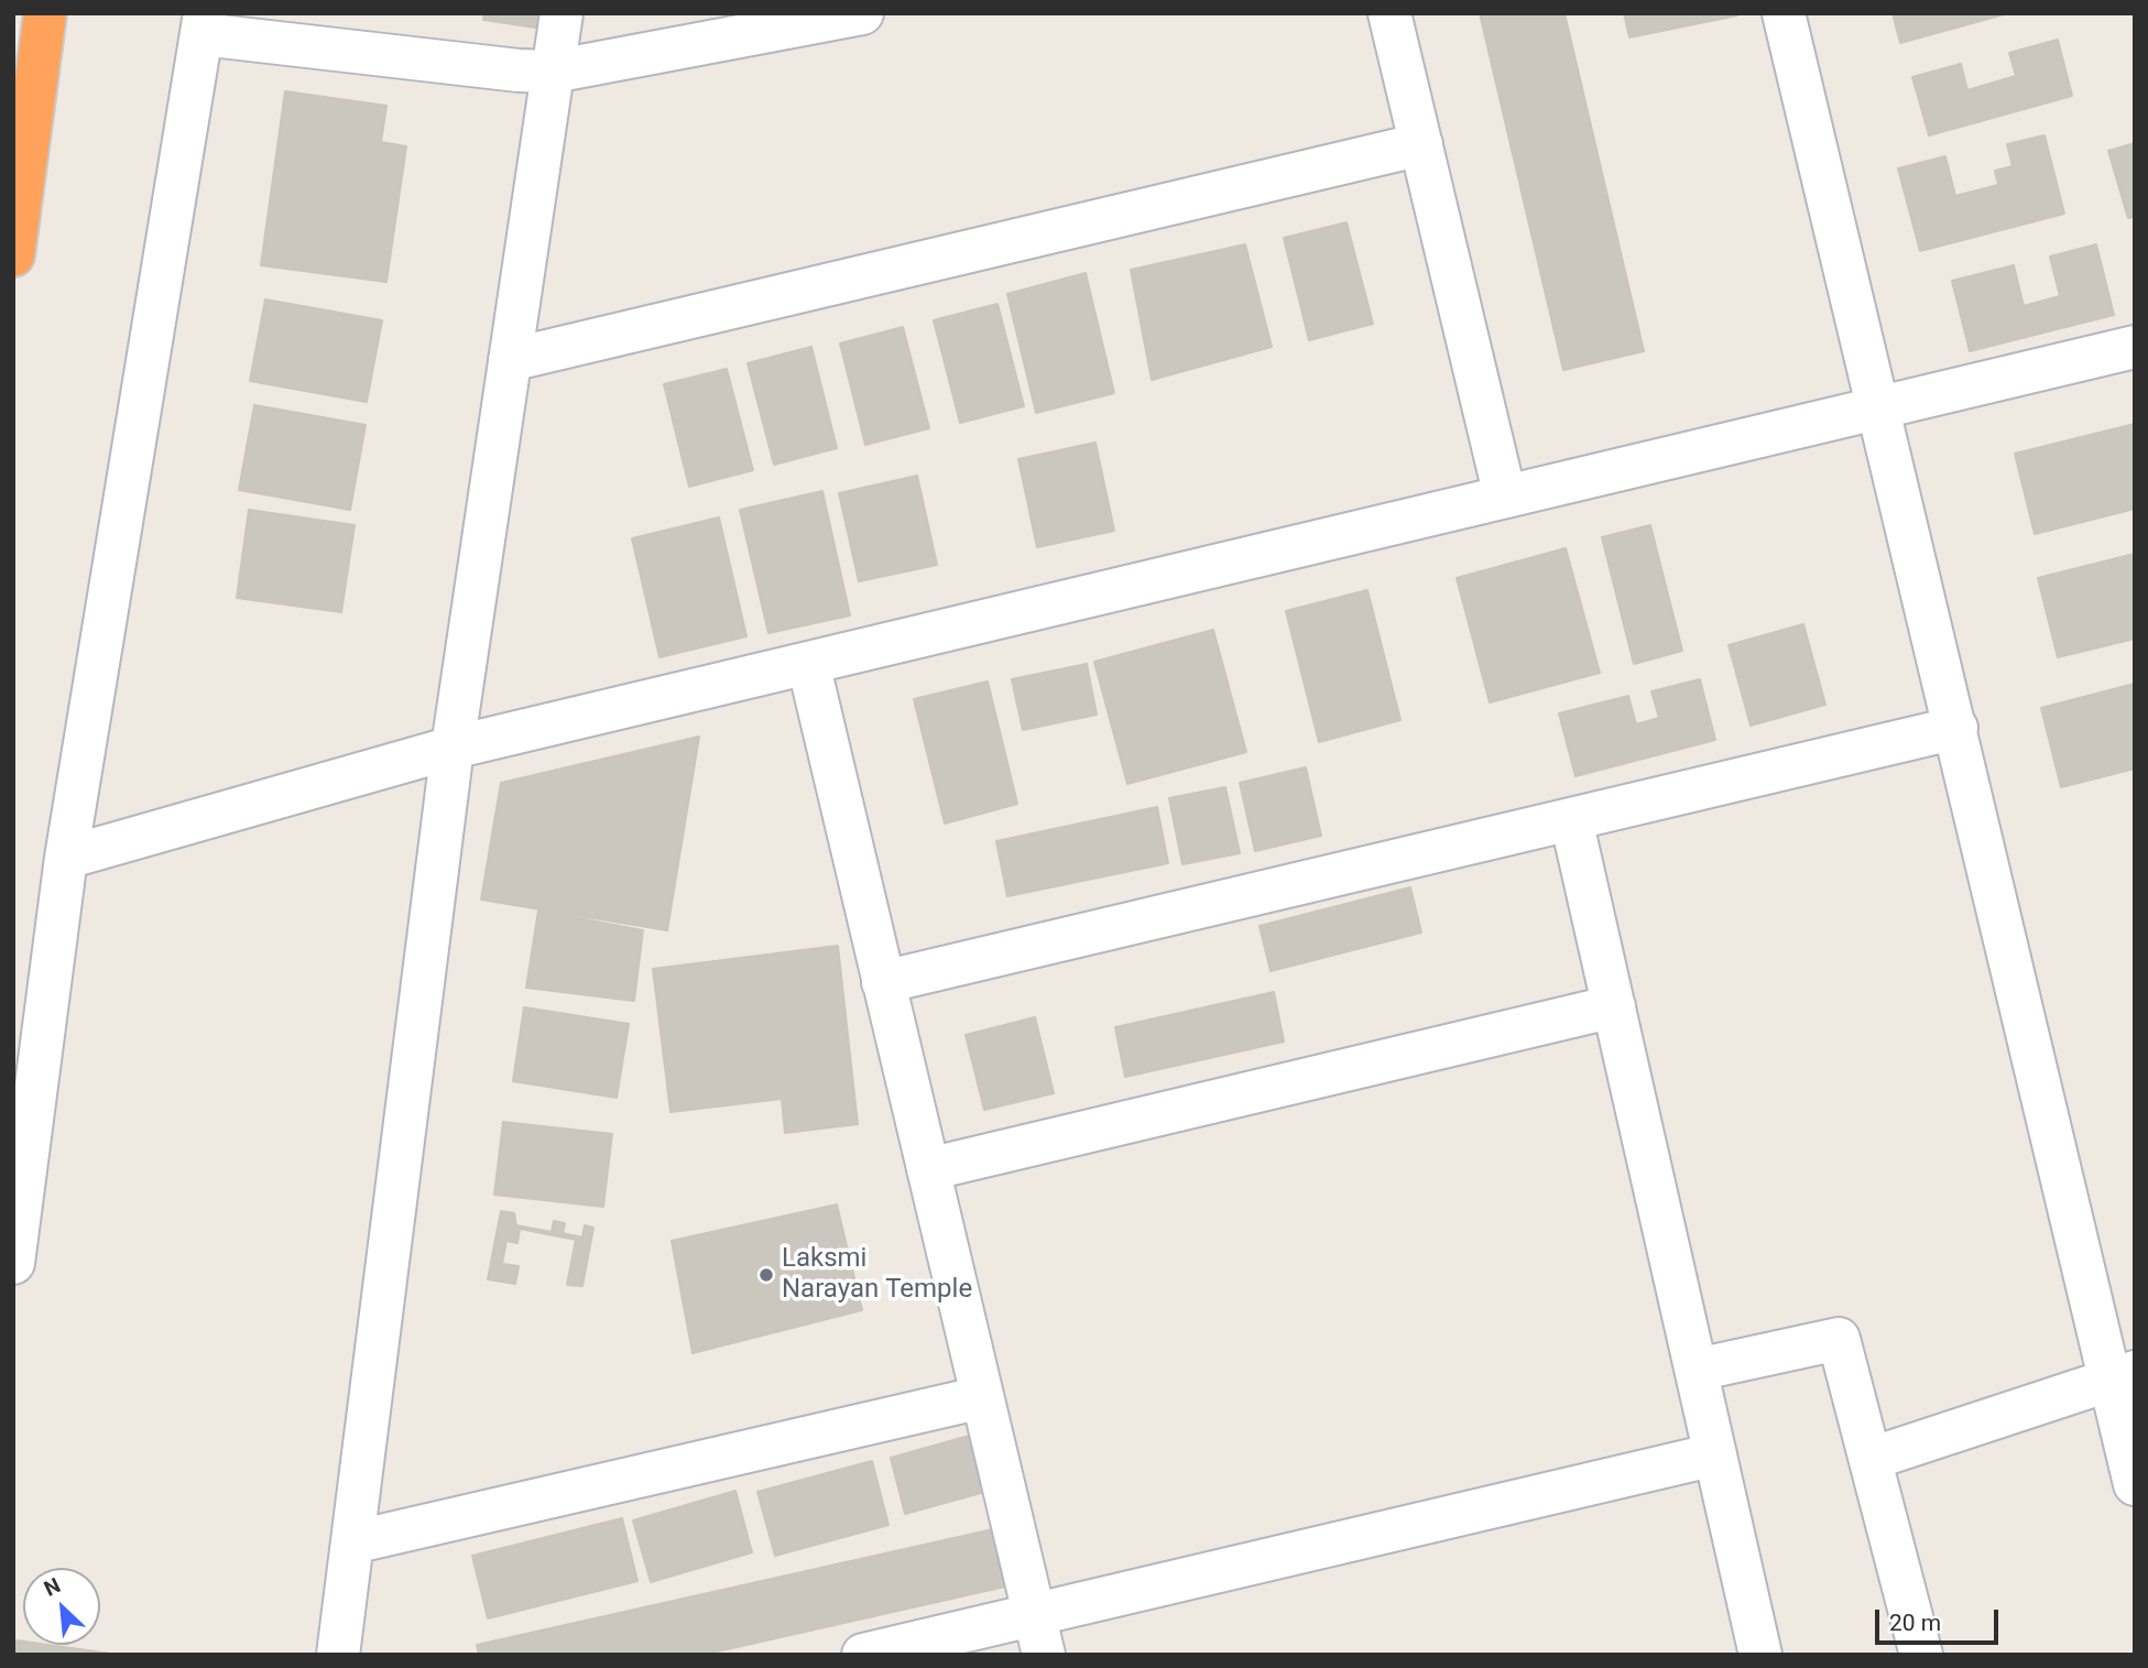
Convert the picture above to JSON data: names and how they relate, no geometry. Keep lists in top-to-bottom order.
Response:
{
  "places": ["Laksmi Narayan Temple"],
  "scale_bar": "20 m",
  "north": "top left"
}
